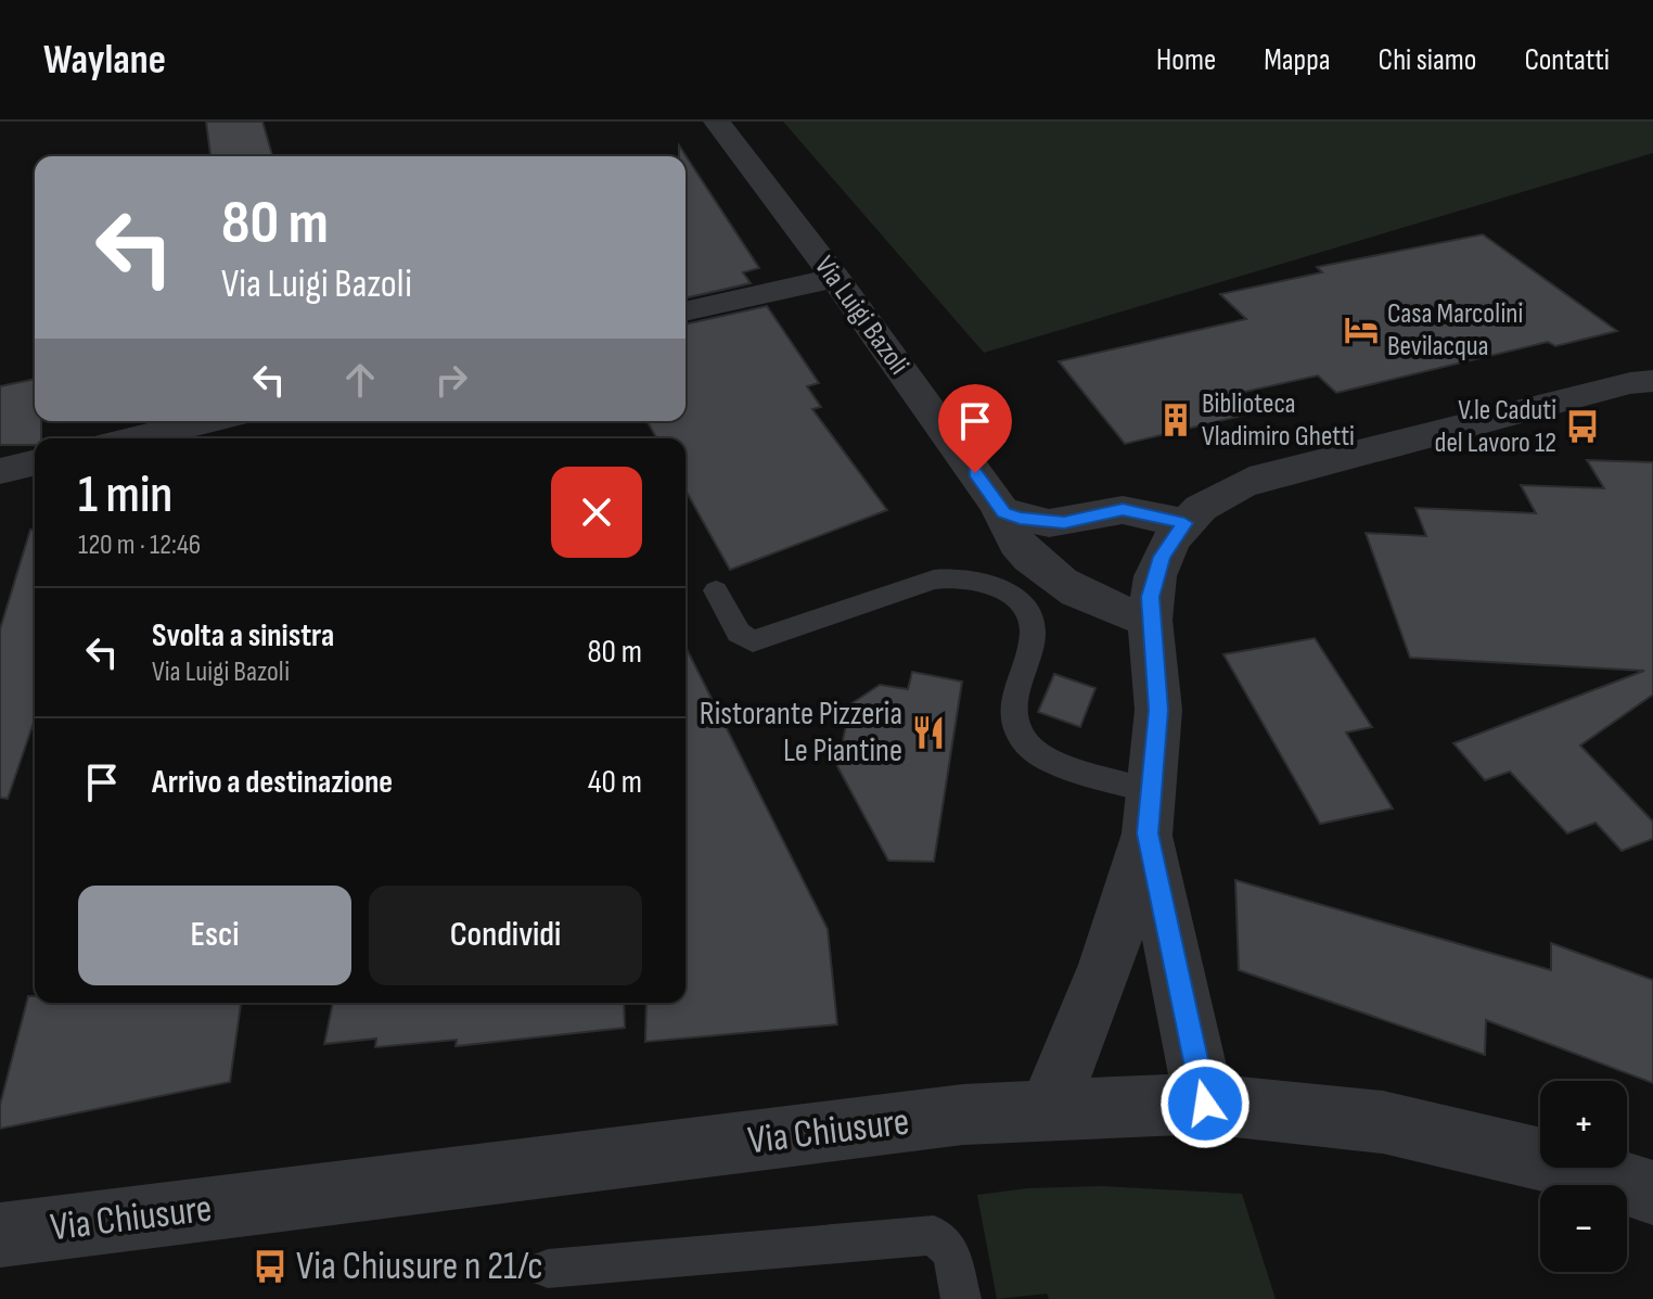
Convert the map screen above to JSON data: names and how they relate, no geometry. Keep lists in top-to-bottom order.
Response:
{
  "streets": {
    "street": ["Via Luigi Bazoli", "Via Chiusure"]
  },
  "places": {
    "hotel": ["Casa Marcolini Bevilacqua"],
    "building": ["Biblioteca Vladimiro Ghetti"],
    "bus stop": ["V.le Caduti del Lavoro 12", "Via Chiusure n 21/c"],
    "restaurant": ["Ristorante Pizzeria Le Piantine"]
  },
  "page": {
    "header": "Waylane",
    "nav": [
      "Home",
      "Mappa",
      "Chi siamo",
      "Contatti"
    ],
    "turn": ["80 m", "Via Luigi Bazoli"],
    "heading": ["1 min", "120 m · 12:46"],
    "list": [
      {
        "name": "Svolta a sinistra",
        "note": "Via Luigi Bazoli",
        "value": "80 m"
      },
      {
        "name": "Arrivo a destinazione",
        "value": "40 m"
      }
    ],
    "buttons": ["Esci", "Condividi"],
    "map_buttons": ["+", "−"]
  }
}
